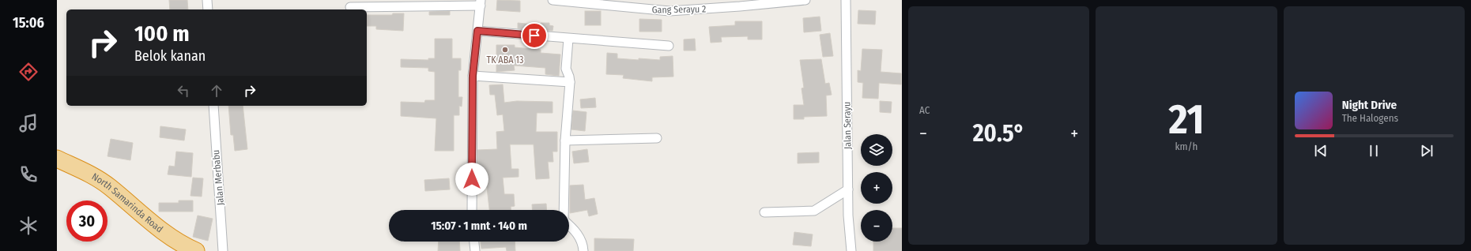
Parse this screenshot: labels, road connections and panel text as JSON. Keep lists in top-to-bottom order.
{
  "streets": {
    "highway": ["North Samarinda Road"],
    "street": ["Gang Serayu 2", "Jalan Serayu", "Jalan Merbabu"]
  },
  "places": ["TK ABA 13"],
  "page": {
    "tabs": "15:06",
    "tile": [
      "AC",
      ["21", "km/h"]
    ],
    "turn": ["100 m", "Belok kanan"],
    "song": ["Night Drive", "The Halogens"],
    "heat": ["−", "20.5°", "+"],
    "map_buttons": ["+", "−"],
    "limit": "30",
    "trip": "15:07 · 1 mnt · 140 m"
  }
}
